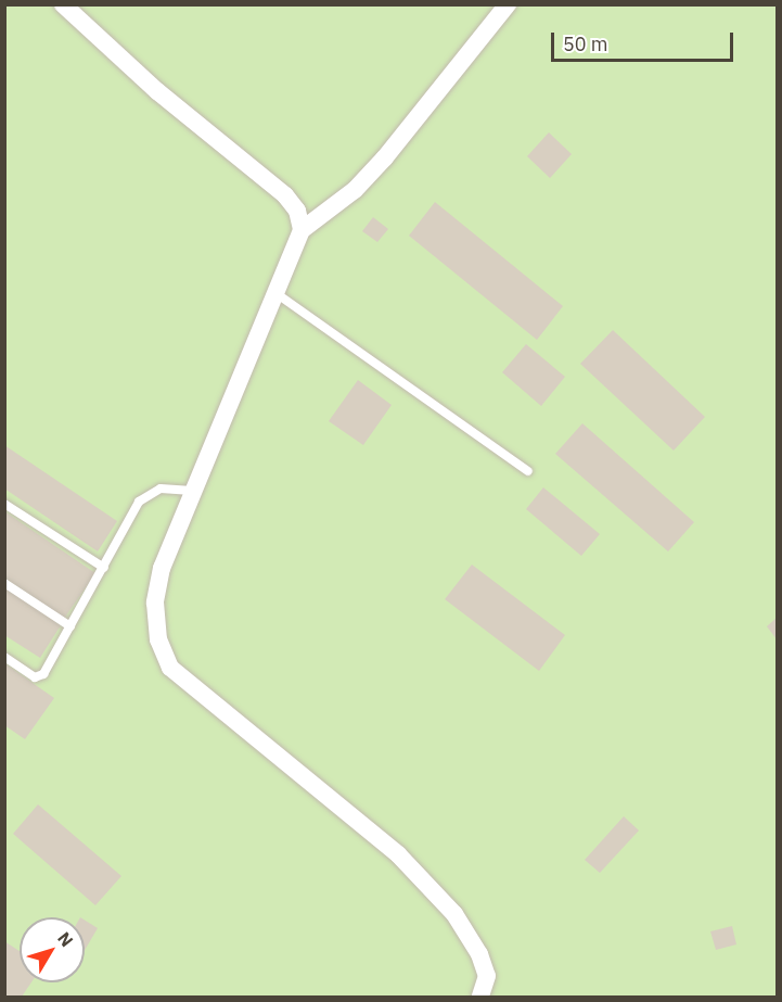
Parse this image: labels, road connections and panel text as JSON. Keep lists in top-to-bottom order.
{
  "scale_bar": "50 m",
  "north": "top right"
}
